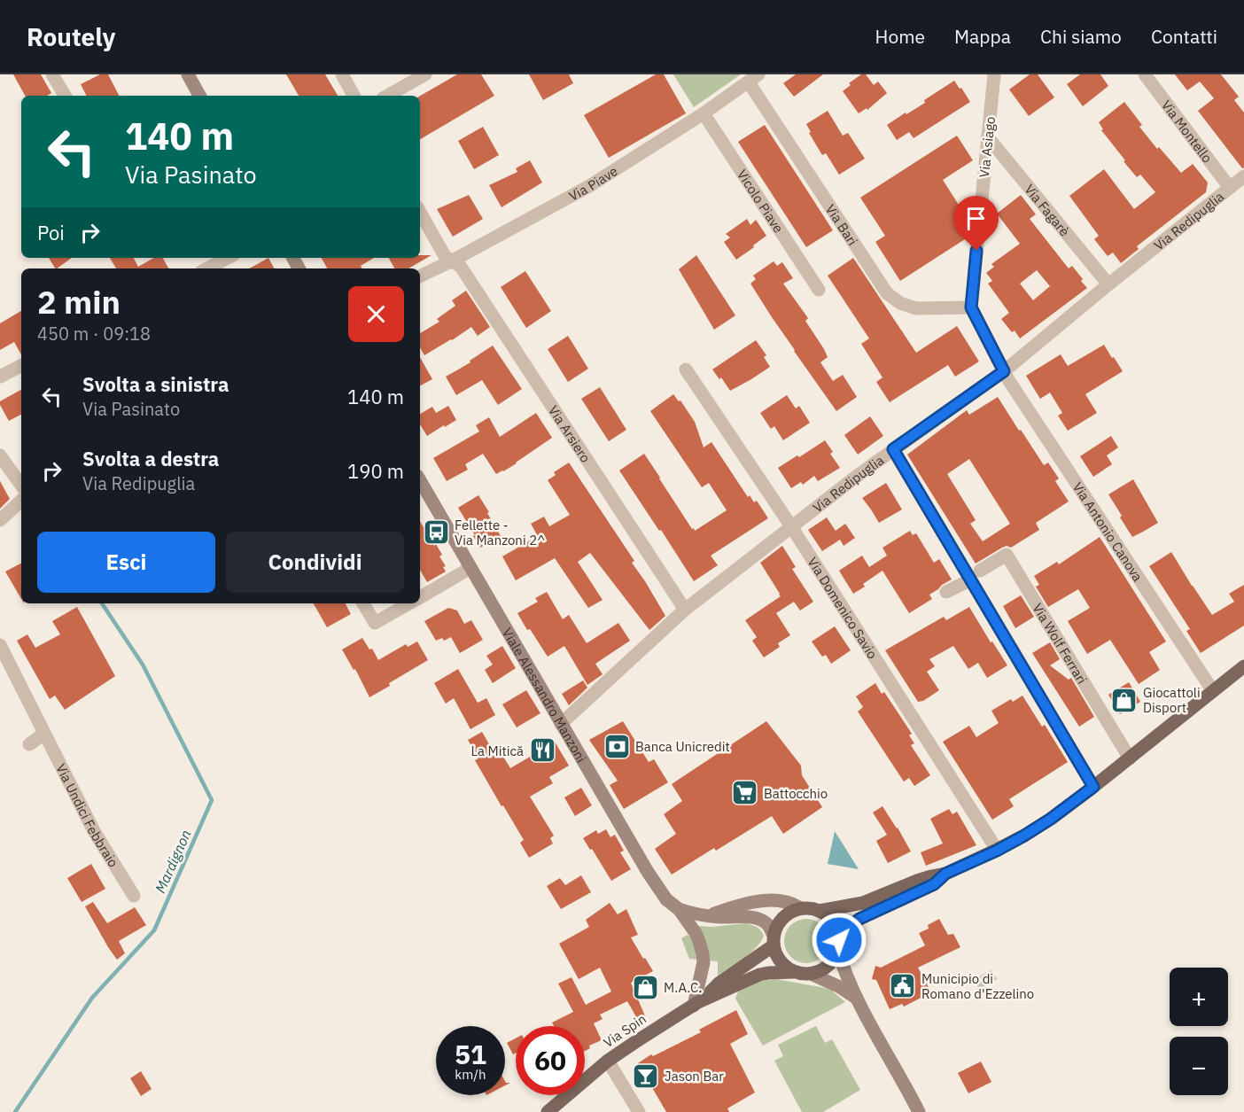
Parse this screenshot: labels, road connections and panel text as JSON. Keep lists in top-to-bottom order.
{
  "streets": {
    "main road": ["Viale Alessandro Manzoni", "Via Spin"],
    "street": [
      "Via Montello",
      "Via Asiago",
      "Via Piave",
      "Vicolo Piave",
      "Via Fagarè",
      "Via Redipuglia",
      "Via Bari",
      "Via Arsiero",
      "Via Antonio Canova",
      "Via Domenico Savio",
      "Via Wolf Ferrari",
      "Via Undici Febbraio"
    ]
  },
  "crossings": [
    ["Via Montello", "Via Redipuglia"],
    ["Via Asiago", "Via Fagarè"],
    ["Via Asiago", "Via Bari"],
    ["Via Piave", "Vicolo Piave"],
    ["Via Piave", "Via Bari"],
    ["Via Piave", "Via Arsiero"],
    ["Via Fagarè", "Via Redipuglia"],
    ["Via Redipuglia", "Via Arsiero"],
    ["Via Redipuglia", "Via Antonio Canova"],
    ["Via Redipuglia", "Via Domenico Savio"],
    ["Via Redipuglia", "Viale Alessandro Manzoni"],
    ["Viale Alessandro Manzoni", "Via Spin"]
  ],
  "water": ["Mardignon"],
  "places": {
    "bus stop": ["Fellette - Via Manzoni 2^"],
    "shop": ["Giocattoli Disport", "M.A.C."],
    "bank": ["Banca Unicredit"],
    "restaurant": ["La Mitică"],
    "supermarket": ["Battocchio"],
    "public building": ["Municipio di Romano d'Ezzelino"],
    "bar": ["Jason Bar"]
  },
  "page": {
    "header": "Routely",
    "nav": [
      "Home",
      "Mappa",
      "Chi siamo",
      "Contatti"
    ],
    "turn": ["140 m", "Via Pasinato"],
    "then": "Poi",
    "heading": ["2 min", "450 m · 09:18"],
    "list": [
      {
        "name": "Svolta a sinistra",
        "note": "Via Pasinato",
        "value": "140 m"
      },
      {
        "name": "Svolta a destra",
        "note": "Via Redipuglia",
        "value": "190 m"
      }
    ],
    "buttons": ["Esci", "Condividi"],
    "map_buttons": ["+", "−"],
    "speed": "51 km/h",
    "limit": "60"
  }
}
